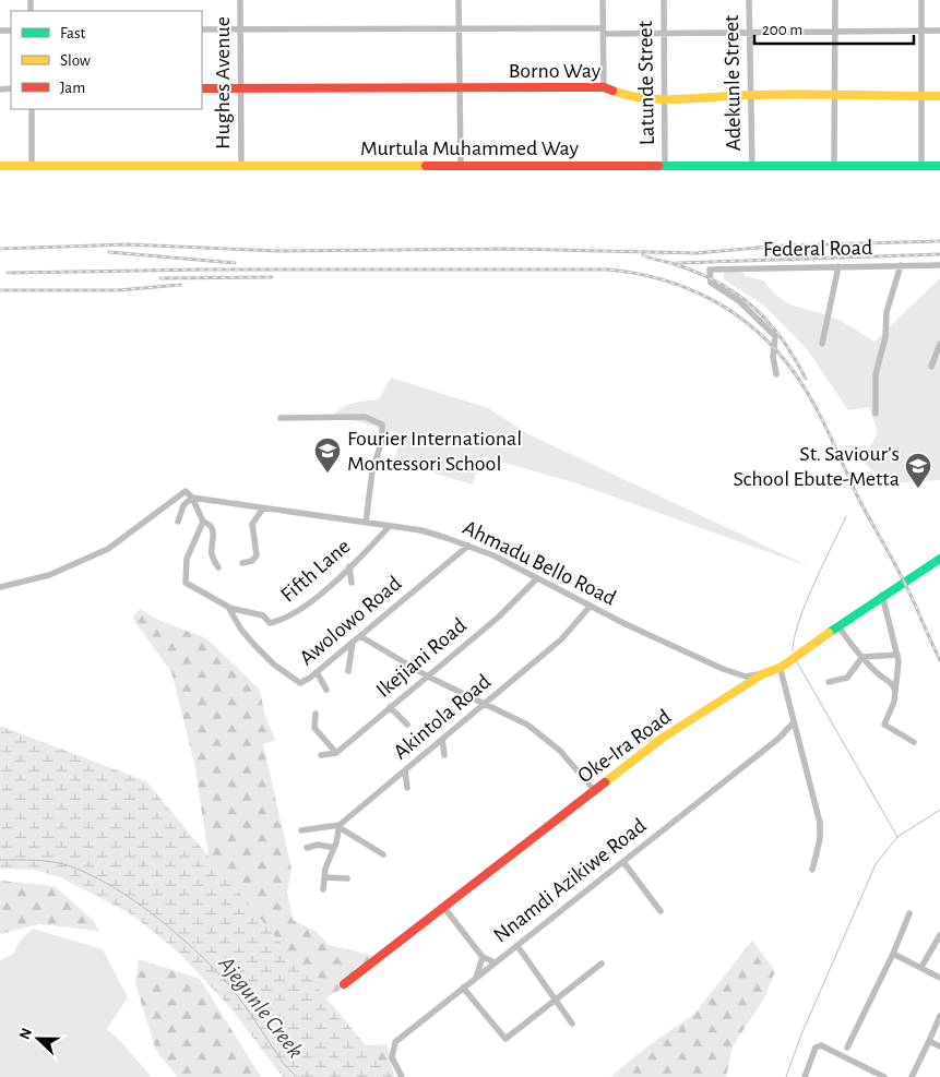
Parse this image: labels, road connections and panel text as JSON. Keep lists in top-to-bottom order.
{
  "streets": {
    "street": [
      "Borno Way",
      "Hughes Avenue",
      "Latunde Street",
      "Adekunle Street",
      "Murtula Muhammed Way",
      "Federal Road",
      "Ahmadu Bello Road",
      "Fifth Lane",
      "Awolowo Road",
      "Ikejiani Road",
      "Akintola Road",
      "Oke-Ira Road",
      "Nnamdi Azikiwe Road"
    ]
  },
  "crossings": [
    ["Borno Way", "Hughes Avenue"],
    ["Borno Way", "Latunde Street"],
    ["Borno Way", "Adekunle Street"],
    ["Hughes Avenue", "Murtula Muhammed Way"],
    ["Latunde Street", "Murtula Muhammed Way"],
    ["Adekunle Street", "Murtula Muhammed Way"],
    ["Ahmadu Bello Road", "Fifth Lane"],
    ["Ahmadu Bello Road", "Awolowo Road"],
    ["Ahmadu Bello Road", "Ikejiani Road"],
    ["Ahmadu Bello Road", "Akintola Road"],
    ["Ahmadu Bello Road", "Oke-Ira Road"],
    ["Fifth Lane", "Awolowo Road"]
  ],
  "water": ["Ajegunle Creek"],
  "places": {
    "school or university": ["Fourier International Montessori School", "St. Saviour's School Ebute-Metta"]
  },
  "legend": ["Fast", "Slow", "Jam"],
  "scale_bar": "200 m",
  "north": "left"
}
